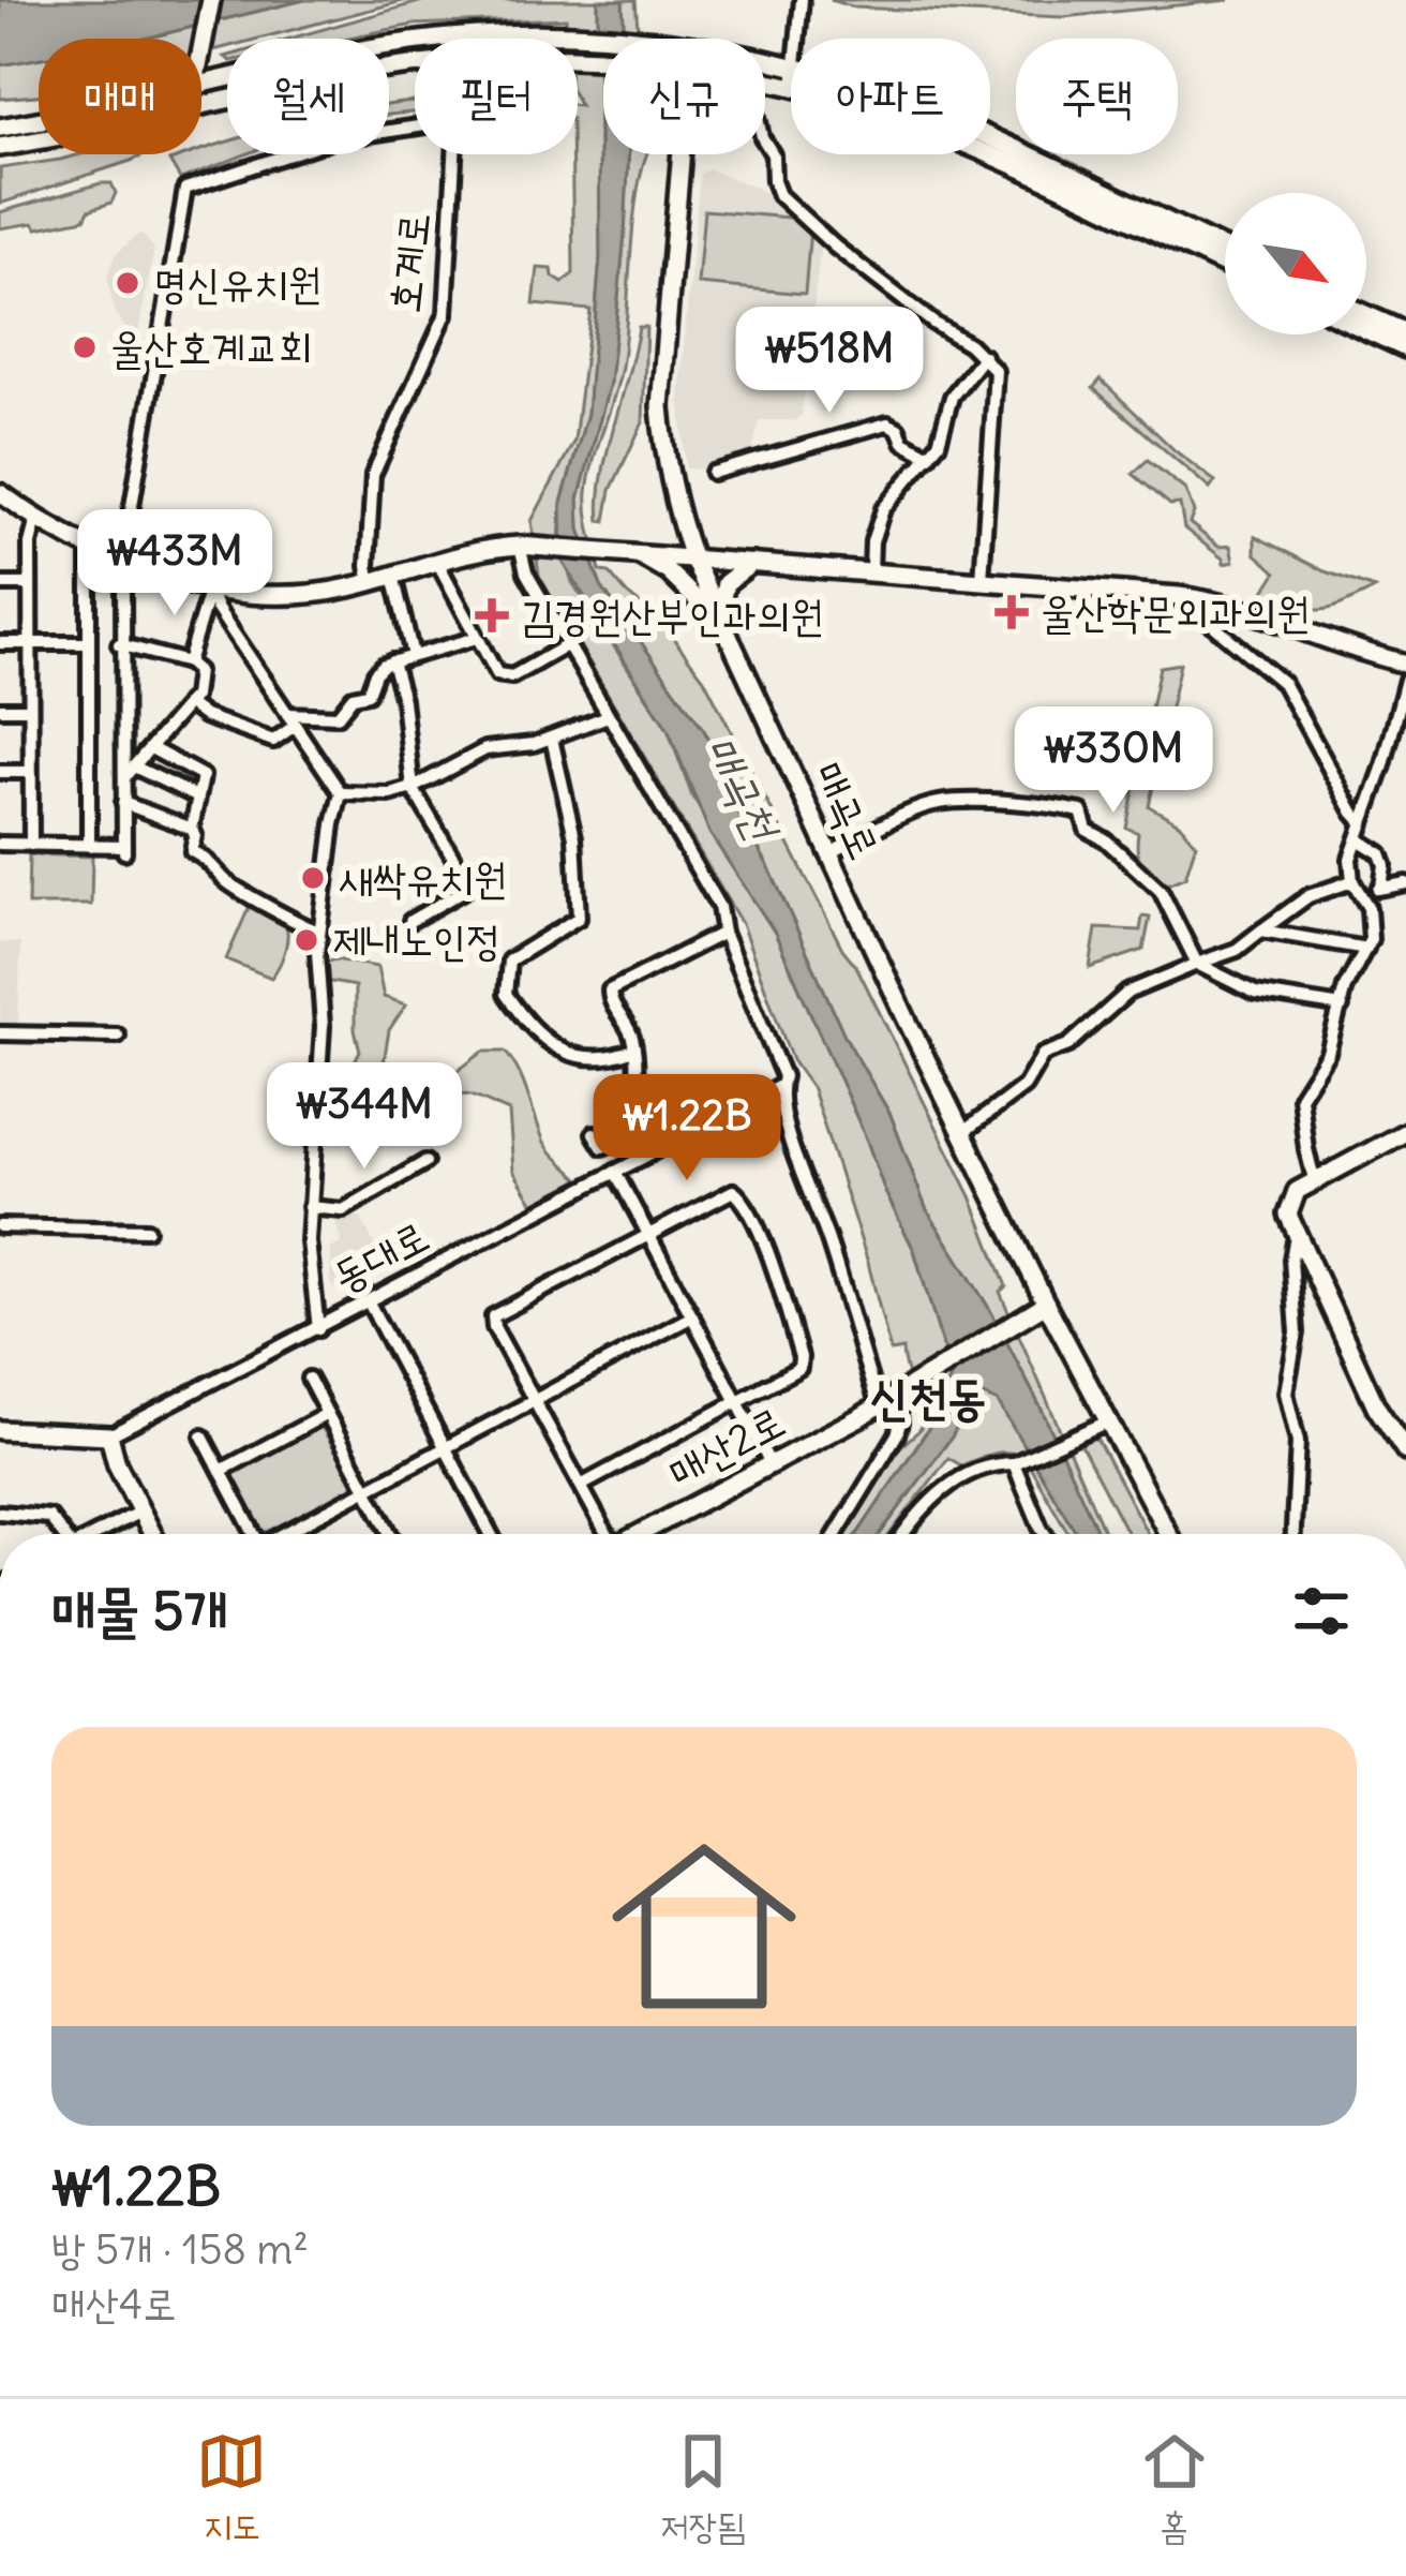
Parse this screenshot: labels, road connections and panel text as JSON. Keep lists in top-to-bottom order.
{
  "streets": {
    "street": [
      "호계로",
      "매곡로",
      "동대로",
      "매산2로"
    ]
  },
  "crossings": [
    ["매곡로", "매산2로"]
  ],
  "districts": ["신천동"],
  "water": ["매곡천"],
  "places": {
    "other": [
      "명신유치원",
      "울산호계교회",
      "새싹유치원",
      "제내노인정"
    ],
    "health": ["울산학문외과의원", "김경원산부인과의원"]
  },
  "north": "bottom right",
  "page": {
    "chip": [
      "매매",
      "월세",
      "필터",
      "신규",
      "아파트",
      "주택"
    ],
    "price": [
      "₩518M",
      "₩433M",
      "₩330M",
      "₩344M",
      "₩1.22B"
    ],
    "heading": "매물 5개",
    "list": [
      {
        "name": "₩1.22B",
        "note": "방 5개 · 158 m² · 매산4로"
      }
    ],
    "tabs": ["지도", "저장됨", "홈"]
  }
}
